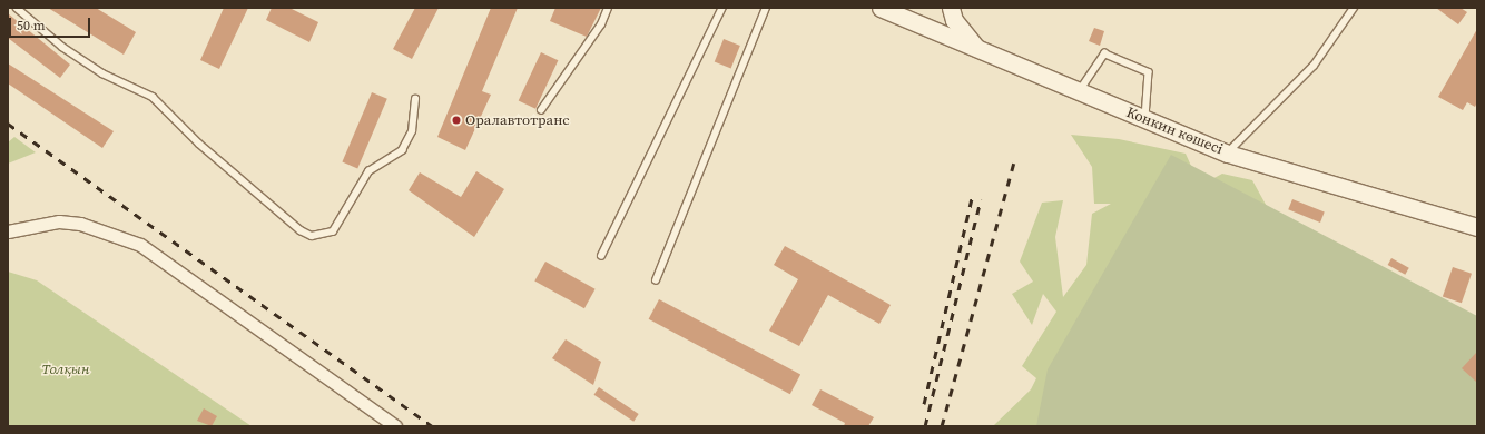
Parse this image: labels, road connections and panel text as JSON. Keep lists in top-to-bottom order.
{
  "streets": {
    "main road": ["Конкин көшесі"]
  },
  "parks": ["Толқын"],
  "places": ["Оралавтотранс"],
  "scale_bar": "50 m"
}
